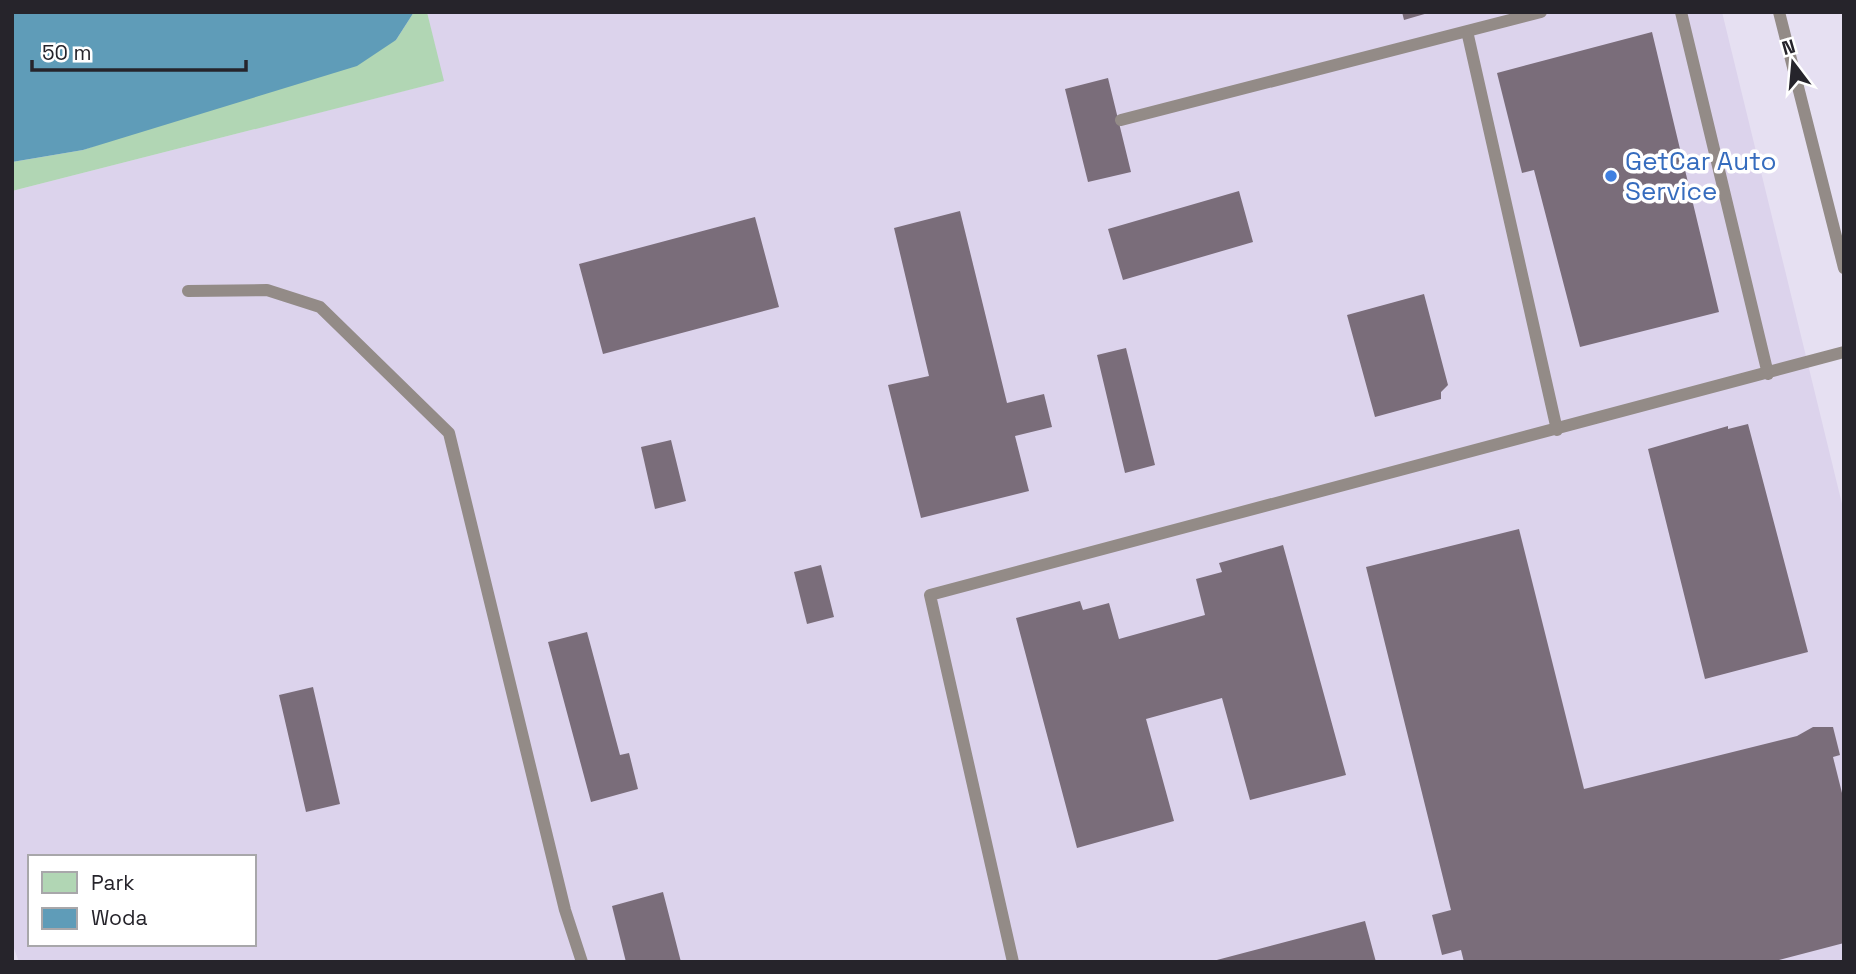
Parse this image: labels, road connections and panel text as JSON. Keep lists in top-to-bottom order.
{
  "places": ["GetCar Auto Service"],
  "legend": ["Park", "Woda"],
  "scale_bar": "50 m",
  "north": "top"
}
